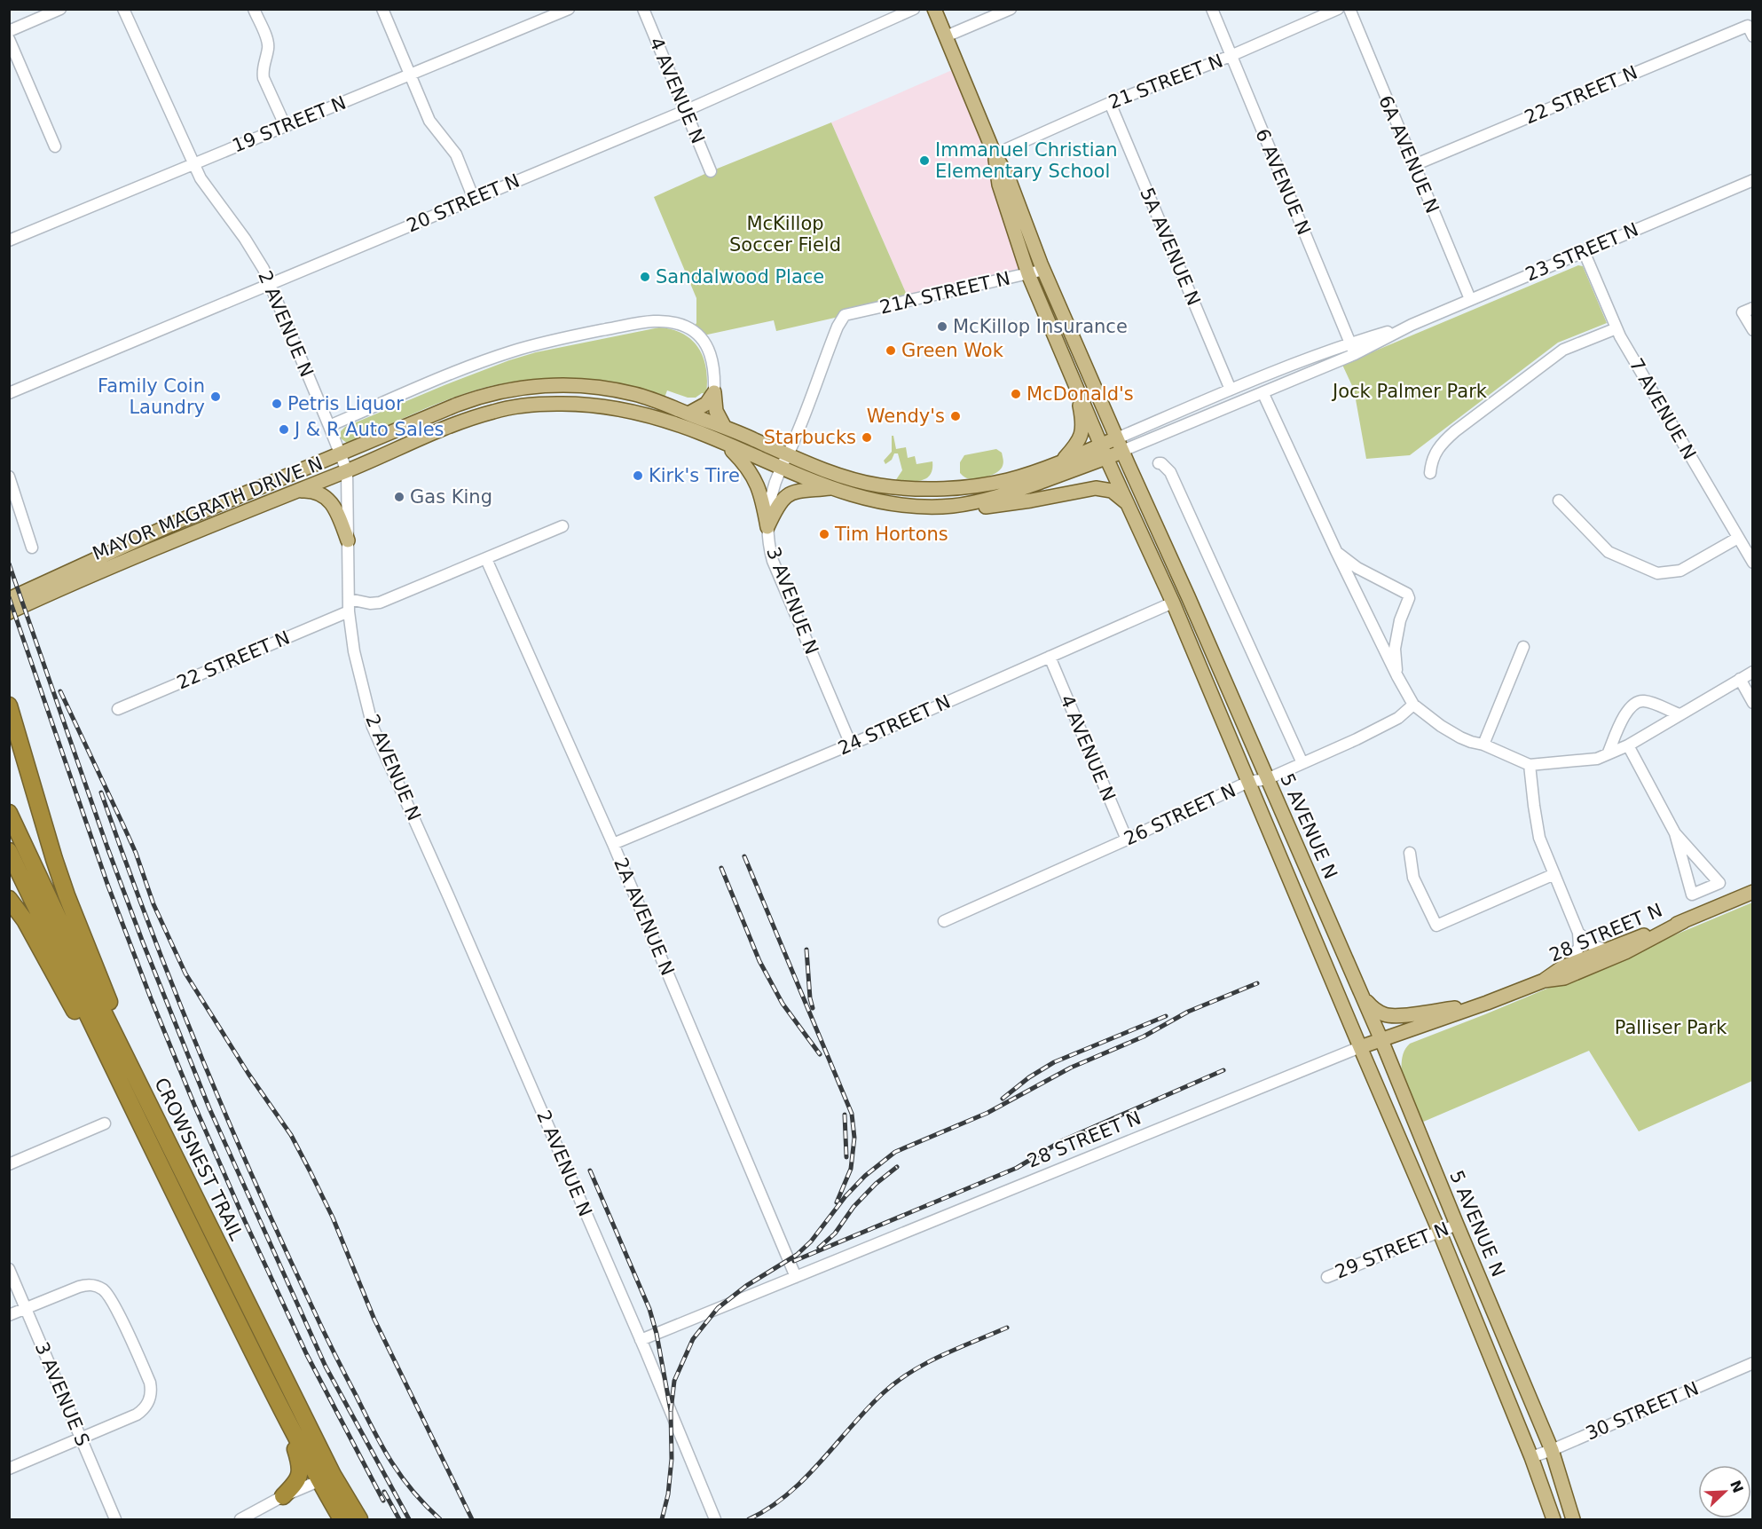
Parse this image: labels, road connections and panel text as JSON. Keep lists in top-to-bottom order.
{
  "streets": {
    "highway": ["CROWSNEST TRAIL"],
    "main road": ["MAYOR MAGRATH DRIVE N", "5 AVENUE N", "28 STREET N"],
    "street": [
      "21 STREET N",
      "4 AVENUE N",
      "22 STREET N",
      "19 STREET N",
      "6A AVENUE N",
      "6 AVENUE N",
      "20 STREET N",
      "5A AVENUE N",
      "23 STREET N",
      "21A STREET N",
      "2 AVENUE N",
      "7 AVENUE N",
      "3 AVENUE N",
      "24 STREET N",
      "26 STREET N",
      "2A AVENUE N",
      "29 STREET N",
      "3 AVENUE S",
      "30 STREET N"
    ]
  },
  "crossings": [
    ["21 STREET N", "6 AVENUE N"],
    ["21 STREET N", "5A AVENUE N"],
    ["21 STREET N", "5 AVENUE N"],
    ["4 AVENUE N", "20 STREET N"],
    ["4 AVENUE N", "24 STREET N"],
    ["4 AVENUE N", "26 STREET N"],
    ["22 STREET N", "6A AVENUE N"],
    ["22 STREET N", "2 AVENUE N"],
    ["19 STREET N", "2 AVENUE N"],
    ["6A AVENUE N", "23 STREET N"],
    ["6 AVENUE N", "23 STREET N"],
    ["20 STREET N", "2 AVENUE N"],
    ["5A AVENUE N", "23 STREET N"],
    ["23 STREET N", "7 AVENUE N"],
    ["23 STREET N", "MAYOR MAGRATH DRIVE N"],
    ["23 STREET N", "5 AVENUE N"],
    ["21A STREET N", "3 AVENUE N"],
    ["21A STREET N", "5 AVENUE N"],
    ["2 AVENUE N", "MAYOR MAGRATH DRIVE N"],
    ["2 AVENUE N", "28 STREET N"],
    ["MAYOR MAGRATH DRIVE N", "3 AVENUE N"],
    ["MAYOR MAGRATH DRIVE N", "5 AVENUE N"],
    ["3 AVENUE N", "24 STREET N"],
    ["24 STREET N", "5 AVENUE N"],
    ["24 STREET N", "2A AVENUE N"],
    ["26 STREET N", "5 AVENUE N"],
    ["5 AVENUE N", "28 STREET N"],
    ["5 AVENUE N", "29 STREET N"],
    ["5 AVENUE N", "30 STREET N"],
    ["2A AVENUE N", "28 STREET N"]
  ],
  "parks": ["McKillop Soccer Field", "Jock Palmer Park", "Palliser Park"],
  "places": [
    "Immanuel Christian Elementary School",
    "Sandalwood Place",
    "McKillop Insurance",
    "Green Wok",
    "McDonald's",
    "Family Coin Laundry",
    "Petris Liquor",
    "Wendy's",
    "J & R Auto Sales",
    "Starbucks",
    "Kirk's Tire",
    "Gas King",
    "Tim Hortons"
  ],
  "north": "top right"
}
